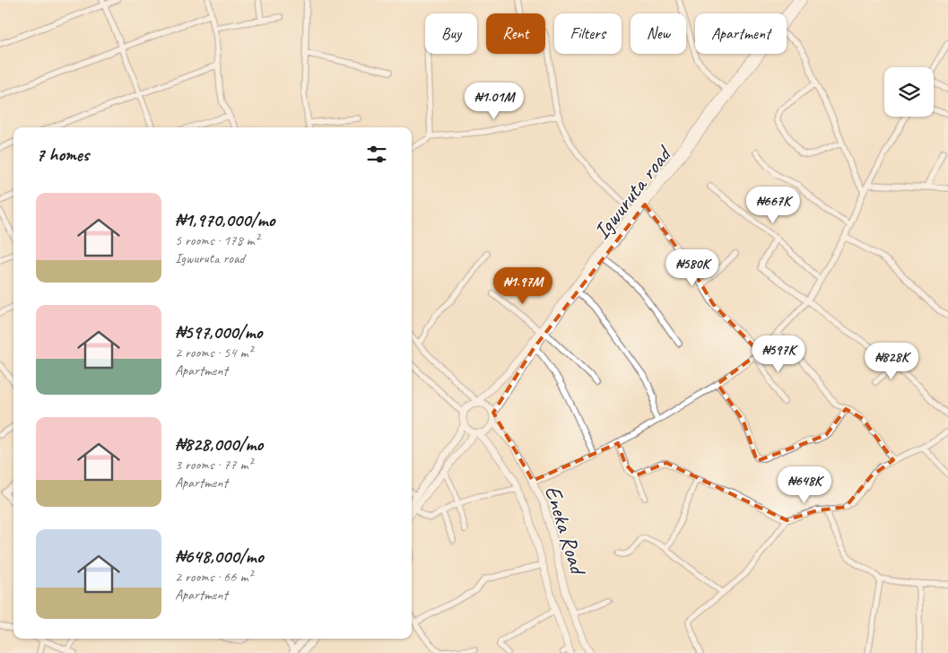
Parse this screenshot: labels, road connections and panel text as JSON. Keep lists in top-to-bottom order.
{
  "streets": {
    "main road": ["Igwuruta road", "Eneka Road"]
  },
  "crossings": [
    ["Igwuruta road", "Eneka Road"]
  ],
  "page": {
    "chip": [
      "Buy",
      "Rent",
      "Filters",
      "New",
      "Apartment"
    ],
    "price": [
      "₦1.01M",
      "₦667K",
      "₦580K",
      "₦1.97M",
      "₦597K",
      "₦828K",
      "₦648K"
    ],
    "heading": "7 homes",
    "list": [
      {
        "name": "₦1,970,000/mo",
        "note": "5 rooms · 178 m² · Igwuruta road"
      },
      {
        "name": "₦597,000/mo",
        "note": "2 rooms · 54 m² · Apartment"
      },
      {
        "name": "₦828,000/mo",
        "note": "3 rooms · 77 m² · Apartment"
      },
      {
        "name": "₦648,000/mo",
        "note": "2 rooms · 66 m² · Apartment"
      }
    ]
  }
}
